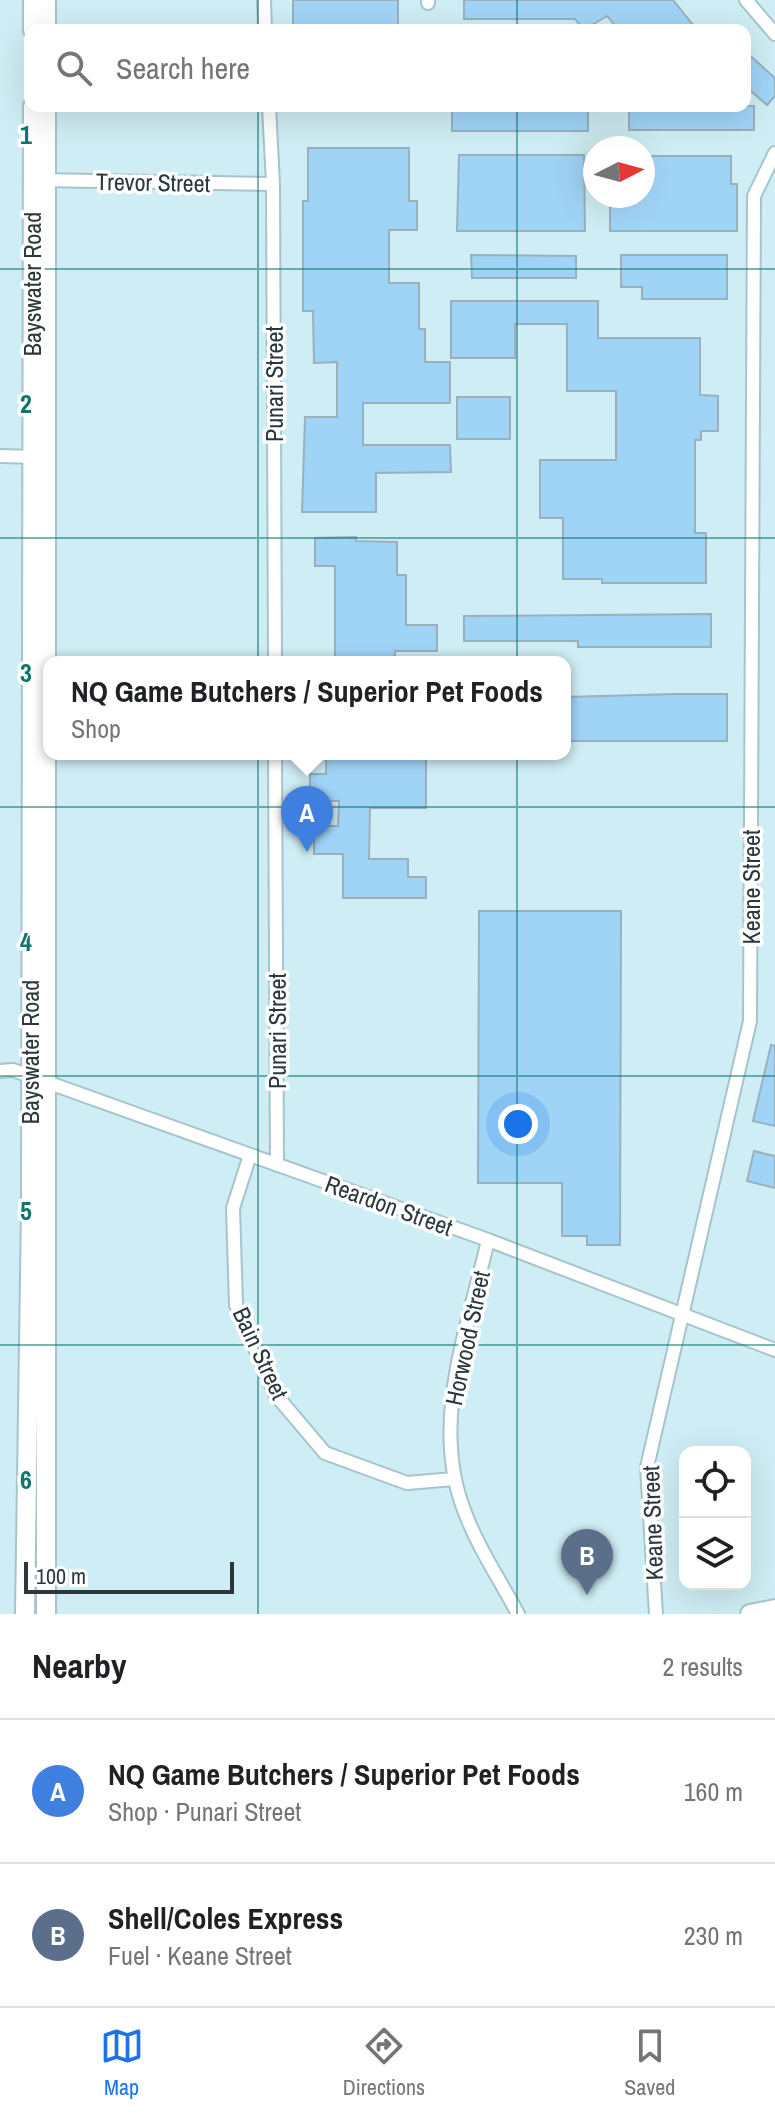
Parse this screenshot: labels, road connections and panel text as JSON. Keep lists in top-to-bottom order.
{
  "streets": {
    "main road": ["Bayswater Road"],
    "street": [
      "Trevor Street",
      "Punari Street",
      "Keane Street",
      "Reardon Street",
      "Horwood Street",
      "Bain Street"
    ]
  },
  "crossings": [
    ["Trevor Street", "Bayswater Road"],
    ["Trevor Street", "Punari Street"],
    ["Bayswater Road", "Reardon Street"],
    ["Punari Street", "Reardon Street"],
    ["Keane Street", "Reardon Street"],
    ["Reardon Street", "Horwood Street"],
    ["Reardon Street", "Bain Street"],
    ["Horwood Street", "Bain Street"]
  ],
  "scale_bar": "100 m",
  "north": "right",
  "page": {
    "search": "Search here",
    "popup": ["NQ Game Butchers / Superior Pet Foods", "Shop"],
    "pins": ["A", "B"],
    "scale": "100 m",
    "heading": ["Nearby", "2 results"],
    "list": [
      {
        "mark": "A",
        "name": "NQ Game Butchers / Superior Pet Foods",
        "note": "Shop · Punari Street",
        "value": "160 m"
      },
      {
        "mark": "B",
        "name": "Shell/Coles Express",
        "note": "Fuel · Keane Street",
        "value": "230 m"
      }
    ],
    "nav": ["Map", "Directions", "Saved"]
  },
  "grid": {
    "rows": [
      "1",
      "2",
      "3",
      "4",
      "5",
      "6"
    ]
  }
}
